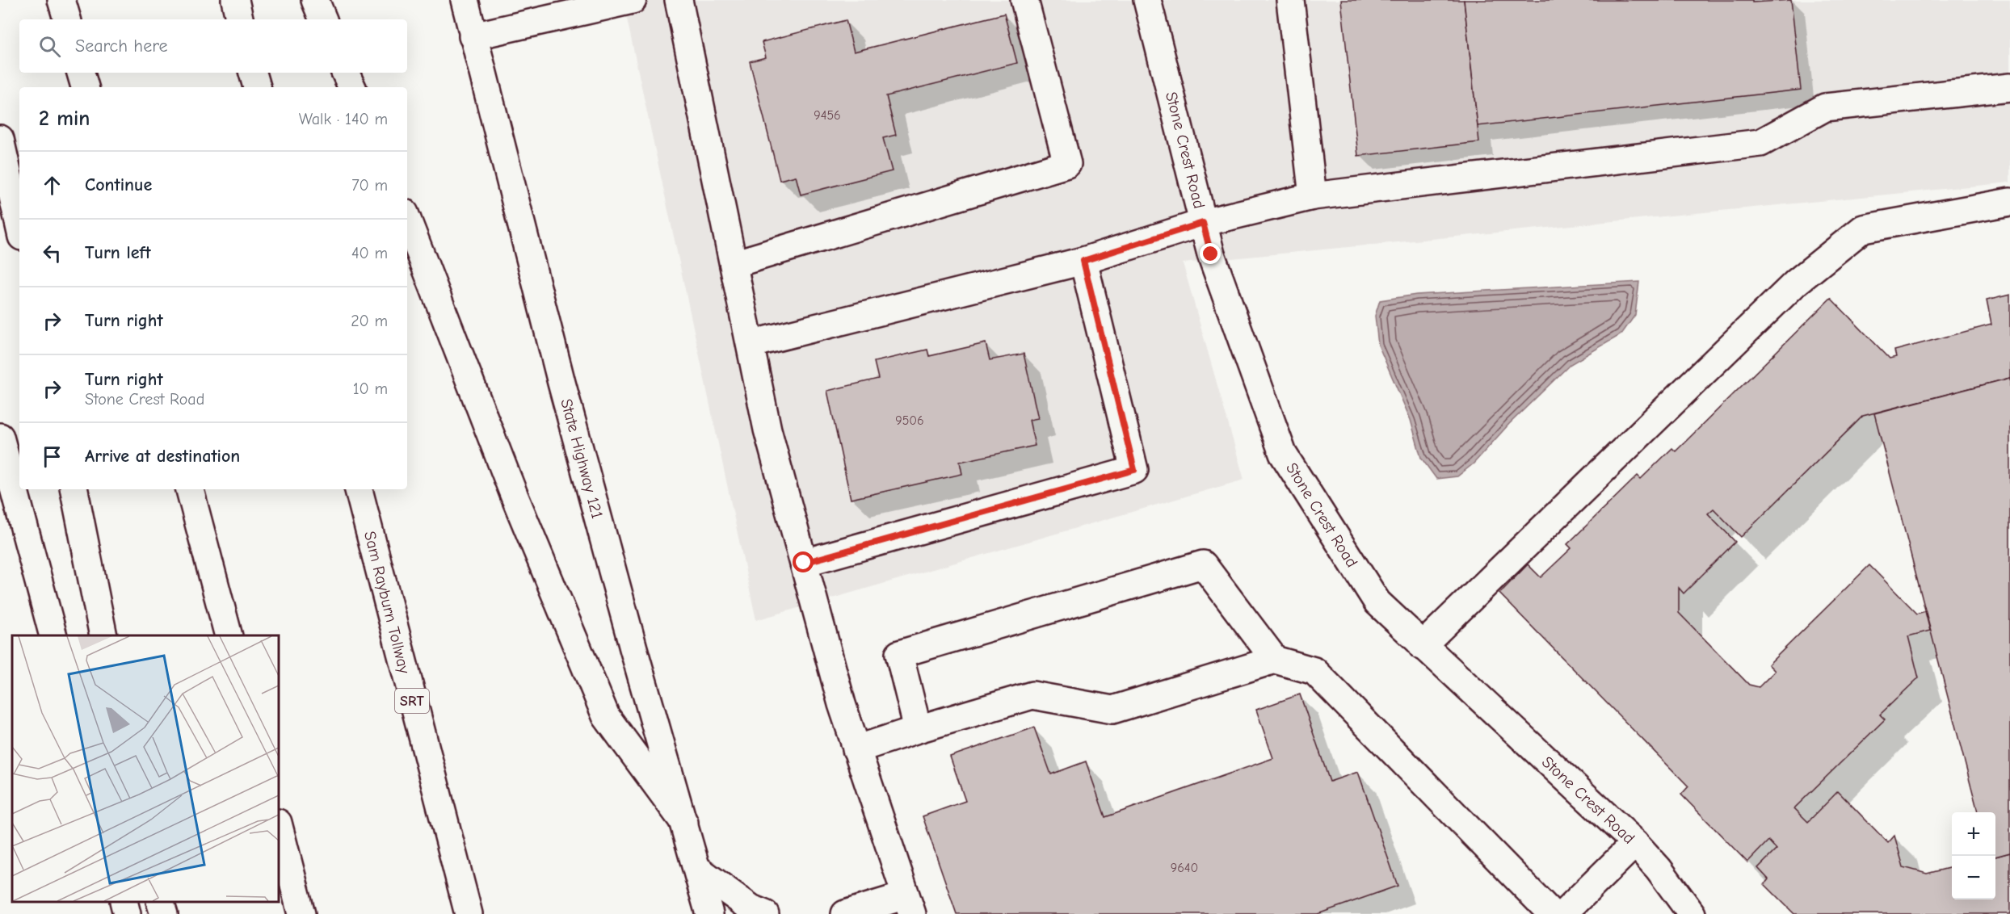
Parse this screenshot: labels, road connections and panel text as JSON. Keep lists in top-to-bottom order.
{
  "streets": {
    "main road": [
      "Stone Crest Road",
      "State Highway 121",
      "Sam Rayburn Tollway",
      "SRT"
    ]
  },
  "house_numbers": ["9456", "9506", "9640"],
  "page": {
    "search": "Search here",
    "heading": ["2 min", "Walk · 140 m"],
    "list": [
      ["Continue", "70 m"],
      ["Turn left", "40 m"],
      ["Turn right", "20 m"],
      ["Turn right", "Stone Crest Road", "10 m"],
      "Arrive at destination"
    ],
    "map_buttons": ["+", "−"]
  }
}
